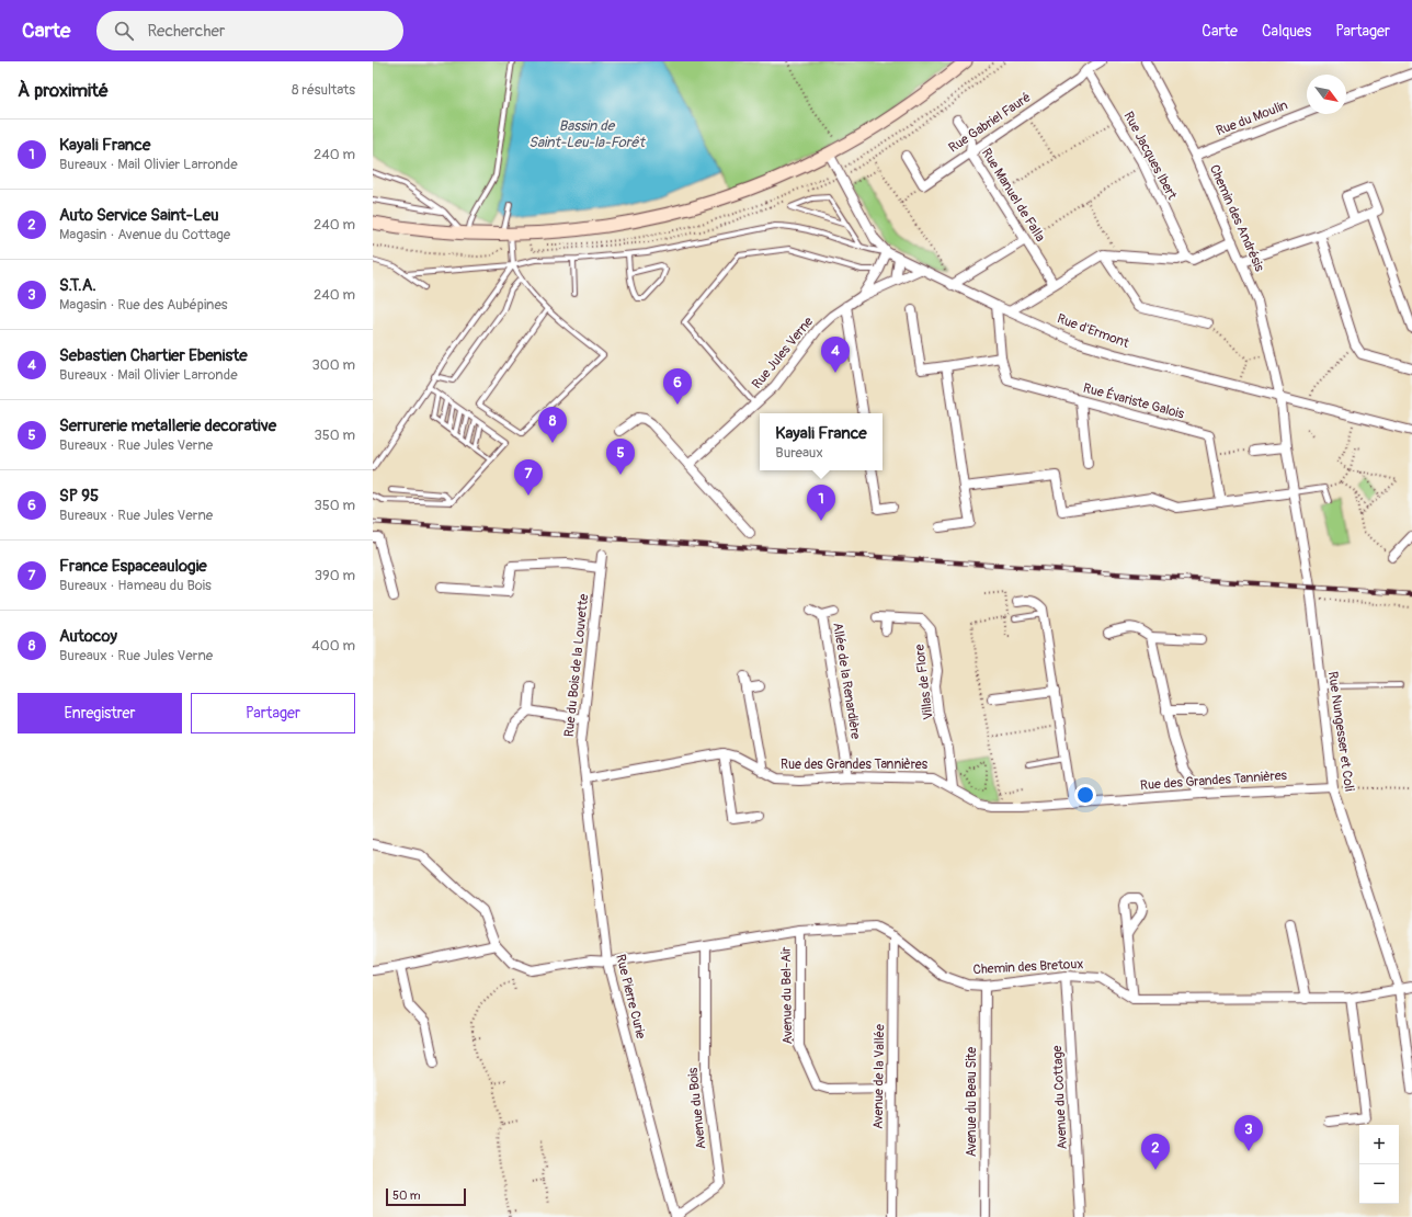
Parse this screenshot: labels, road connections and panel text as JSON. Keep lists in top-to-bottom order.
{
  "streets": {
    "street": [
      "Rue du Moulin",
      "Rue Gabriel Fauré",
      "Rue Jacques Ibert",
      "Rue Manuel de Falla",
      "Chemin des Andrésis",
      "Rue d'Ermont",
      "Rue Jules Verne",
      "Rue Évariste Galois",
      "Rue du Bois de la Louvette",
      "Allée de la Renardière",
      "Villas de Flore",
      "Rue Nungesser et Coli",
      "Rue des Grandes Tannières",
      "Chemin des Bretoux",
      "Avenue du Bel-Air",
      "Rue Pierre Curie",
      "Avenue de la Vallée",
      "Avenue du Cottage",
      "Avenue du Beau Site",
      "Avenue du Bois"
    ]
  },
  "crossings": [
    ["Rue du Moulin", "Chemin des Andrésis"],
    ["Rue Gabriel Fauré", "Rue Jacques Ibert"],
    ["Rue Gabriel Fauré", "Rue Manuel de Falla"],
    ["Chemin des Andrésis", "Rue d'Ermont"],
    ["Chemin des Andrésis", "Rue Nungesser et Coli"],
    ["Rue d'Ermont", "Rue Jules Verne"],
    ["Rue d'Ermont", "Rue Évariste Galois"],
    ["Rue d'Ermont", "Rue Nungesser et Coli"],
    ["Rue du Bois de la Louvette", "Rue Pierre Curie"],
    ["Allée de la Renardière", "Rue des Grandes Tannières"],
    ["Villas de Flore", "Rue des Grandes Tannières"],
    ["Rue Nungesser et Coli", "Rue des Grandes Tannières"],
    ["Chemin des Bretoux", "Avenue du Bel-Air"],
    ["Chemin des Bretoux", "Rue Pierre Curie"],
    ["Chemin des Bretoux", "Avenue de la Vallée"],
    ["Chemin des Bretoux", "Avenue du Cottage"],
    ["Chemin des Bretoux", "Avenue du Beau Site"],
    ["Chemin des Bretoux", "Avenue du Bois"],
    ["Avenue du Bel-Air", "Avenue de la Vallée"],
    ["Rue Pierre Curie", "Avenue du Bois"]
  ],
  "water": ["Bassin de Saint-Leu-la-Forêt"],
  "scale_bar": "50 m",
  "north": "bottom right",
  "page": {
    "header": "Carte",
    "search": "Rechercher",
    "nav": ["Carte", "Calques", "Partager"],
    "heading": ["À proximité", "8 résultats"],
    "list": [
      {
        "mark": "1",
        "name": "Kayali France",
        "note": "Bureaux · Mail Olivier Larronde",
        "value": "240 m"
      },
      {
        "mark": "2",
        "name": "Auto Service Saint-Leu",
        "note": "Magasin · Avenue du Cottage",
        "value": "240 m"
      },
      {
        "mark": "3",
        "name": "S.T.A.",
        "note": "Magasin · Rue des Aubépines",
        "value": "240 m"
      },
      {
        "mark": "4",
        "name": "Sebastien Chartier Ebeniste",
        "note": "Bureaux · Mail Olivier Larronde",
        "value": "300 m"
      },
      {
        "mark": "5",
        "name": "Serrurerie metallerie decorative",
        "note": "Bureaux · Rue Jules Verne",
        "value": "350 m"
      },
      {
        "mark": "6",
        "name": "SP 95",
        "note": "Bureaux · Rue Jules Verne",
        "value": "350 m"
      },
      {
        "mark": "7",
        "name": "France Espaceaulogie",
        "note": "Bureaux · Hameau du Bois",
        "value": "390 m"
      },
      {
        "mark": "8",
        "name": "Autocoy",
        "note": "Bureaux · Rue Jules Verne",
        "value": "400 m"
      }
    ],
    "pins": [
      "4",
      "6",
      "8",
      "5",
      "7",
      "1",
      "3",
      "2"
    ],
    "popup": ["Kayali France", "Bureaux"],
    "buttons": ["Enregistrer", "Partager"],
    "map_buttons": ["+", "−"],
    "scale": "50 m"
  }
}
